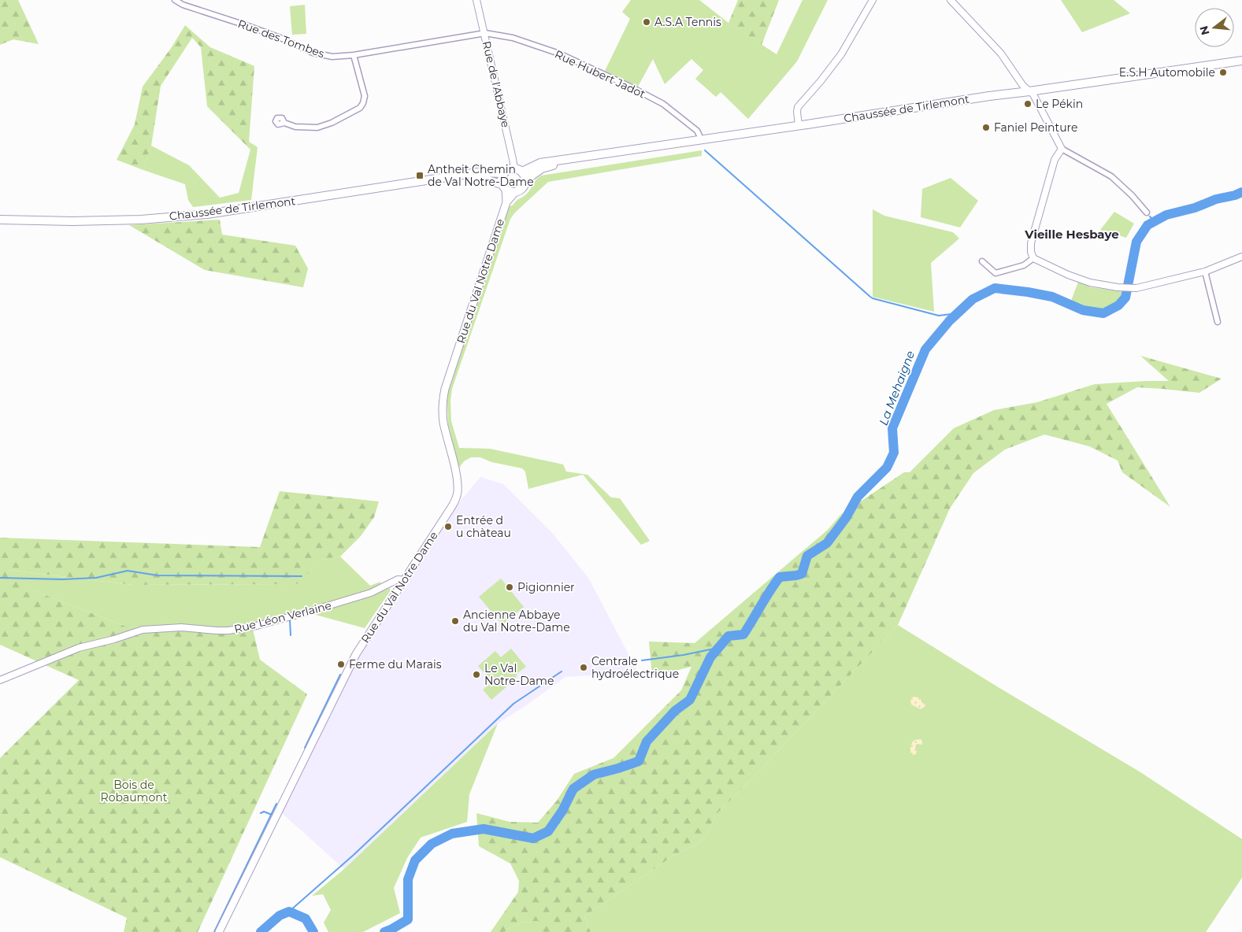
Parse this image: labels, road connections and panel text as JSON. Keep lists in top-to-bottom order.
{
  "streets": {
    "main road": ["Chaussée de Tirlemont", "Rue du Val Notre Dame"],
    "street": [
      "Rue des Tombes",
      "Rue Hubert Jadot",
      "Rue de l'Abbaye",
      "Rue Léon Verlaine"
    ]
  },
  "crossings": [
    ["Rue des Tombes", "Rue Hubert Jadot"],
    ["Rue des Tombes", "Rue de l'Abbaye"],
    ["Rue Hubert Jadot", "Rue de l'Abbaye"],
    ["Rue Hubert Jadot", "Chaussée de Tirlemont"],
    ["Rue de l'Abbaye", "Chaussée de Tirlemont"],
    ["Rue de l'Abbaye", "Rue du Val Notre Dame"],
    ["Chaussée de Tirlemont", "Rue du Val Notre Dame"],
    ["Rue du Val Notre Dame", "Rue Léon Verlaine"]
  ],
  "districts": ["Vieille Hesbaye"],
  "water": ["La Mehaigne"],
  "parks": ["Bois de Robaumont"],
  "places": {
    "other": [
      "A.S.A Tennis",
      "E.S.H Automobile",
      "Le Pékin",
      "Faniel Peinture",
      "Entrée d u chàteau",
      "Pigionnier",
      "Ancienne Abbaye du Val Notre-Dame",
      "Ferme du Marais",
      "Centrale hydroélectrique",
      "Le Val Notre-Dame"
    ],
    "transit": ["Antheit Chemin de Val Notre-Dame"]
  },
  "north": "left"
}
